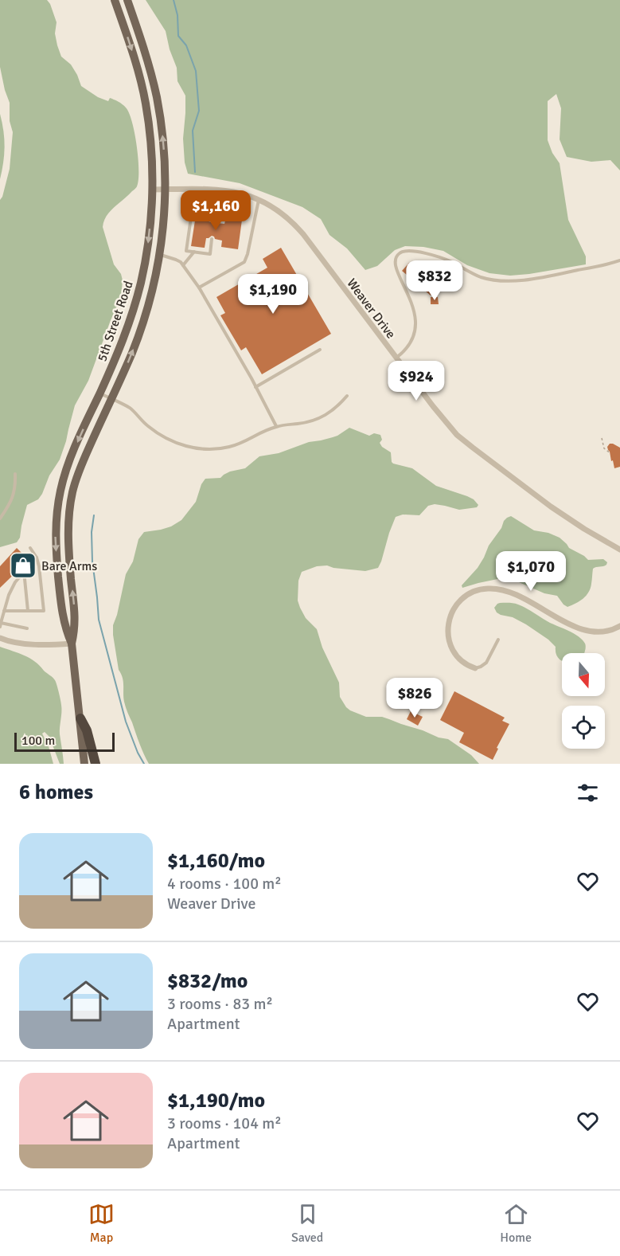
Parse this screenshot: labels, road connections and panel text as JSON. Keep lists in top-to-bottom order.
{
  "streets": {
    "main road": ["5th Street Road"],
    "street": ["Weaver Drive"]
  },
  "crossings": [
    ["Weaver Drive", "5th Street Road"]
  ],
  "places": {
    "shop": ["Bare Arms"]
  },
  "scale_bar": "100 m",
  "north": "bottom",
  "page": {
    "price": [
      "$1,160",
      "$832",
      "$1,190",
      "$924",
      "$1,070",
      "$826"
    ],
    "scale": "100 m",
    "heading": "6 homes",
    "list": [
      {
        "name": "$1,160/mo",
        "note": "4 rooms · 100 m² · Weaver Drive"
      },
      {
        "name": "$832/mo",
        "note": "3 rooms · 83 m² · Apartment"
      },
      {
        "name": "$1,190/mo",
        "note": "3 rooms · 104 m² · Apartment"
      }
    ],
    "tabs": ["Map", "Saved", "Home"]
  }
}
